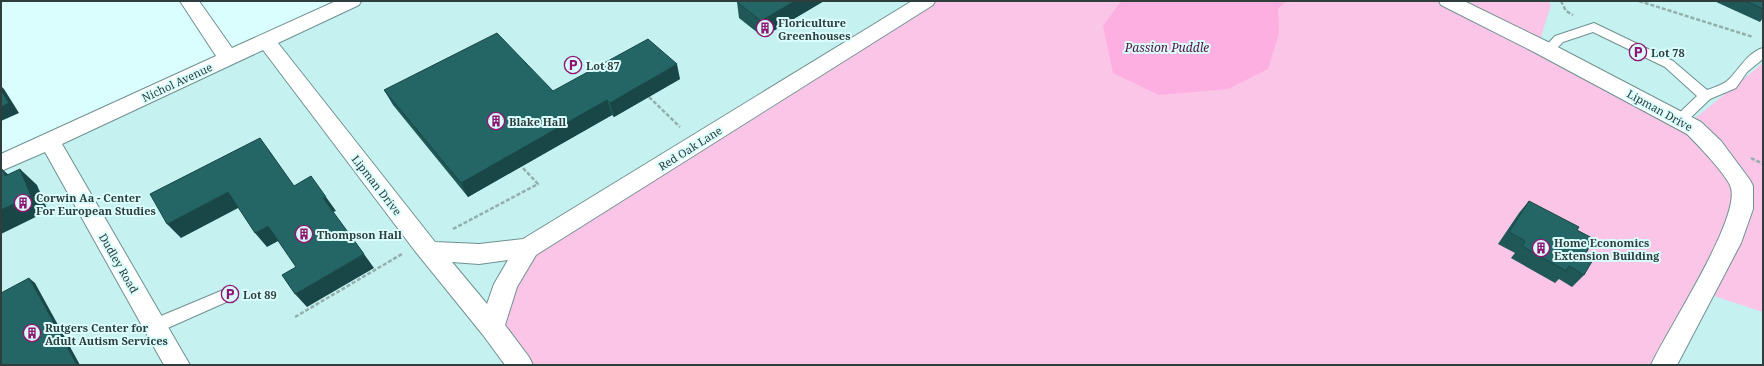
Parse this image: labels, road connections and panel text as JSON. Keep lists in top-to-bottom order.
{
  "streets": {
    "street": [
      "Nichol Avenue",
      "Lipman Drive",
      "Red Oak Lane",
      "Dudley Road"
    ]
  },
  "crossings": [
    ["Nichol Avenue", "Lipman Drive"],
    ["Nichol Avenue", "Dudley Road"],
    ["Lipman Drive", "Red Oak Lane"]
  ],
  "water": ["Passion Puddle"],
  "places": {
    "building": [
      "Floriculture Greenhouses",
      "Blake Hall",
      "Corwin Aa - Center For European Studies",
      "Thompson Hall",
      "Home Economics Extension Building",
      "Rutgers Center for Adult Autism Services"
    ],
    "parking": ["Lot 78", "Lot 87", "Lot 89"]
  }
}
